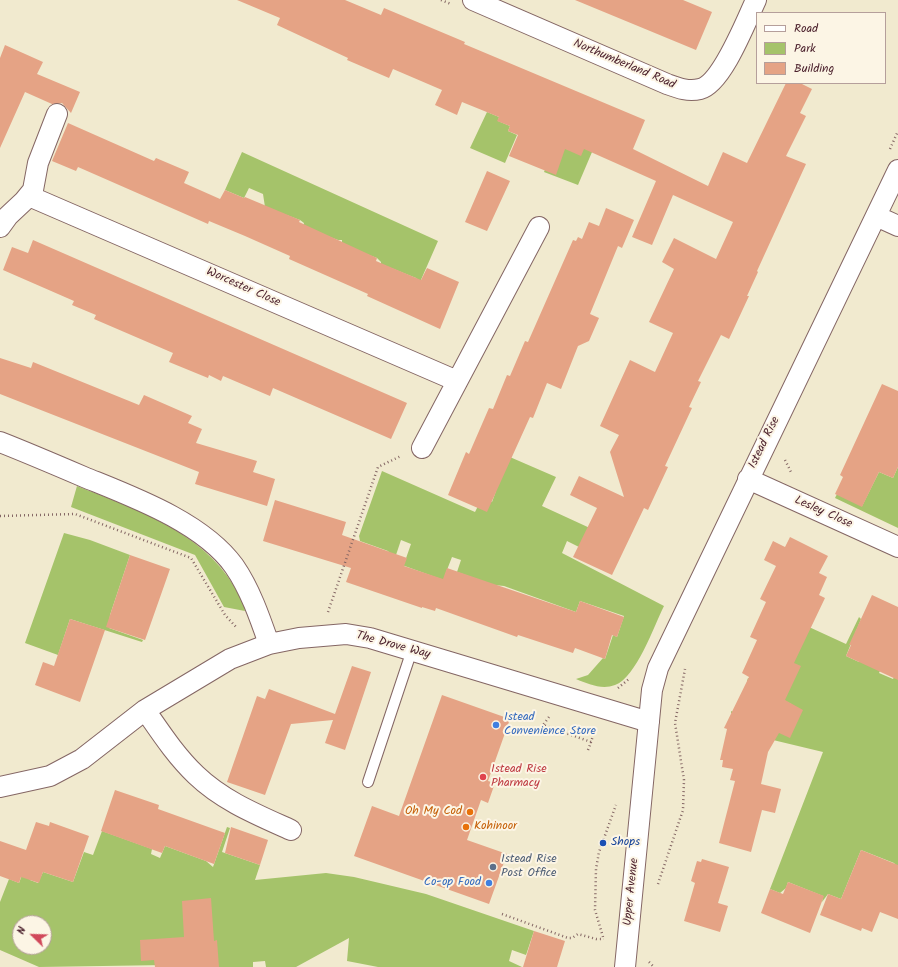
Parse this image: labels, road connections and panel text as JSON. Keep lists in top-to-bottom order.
{
  "streets": {
    "street": [
      "Northumberland Road",
      "Worcester Close",
      "Istead Rise",
      "Lesley Close",
      "The Drove Way",
      "Upper Avenue"
    ]
  },
  "crossings": [
    ["Istead Rise", "Lesley Close"],
    ["Istead Rise", "The Drove Way"],
    ["Istead Rise", "Upper Avenue"],
    ["The Drove Way", "Upper Avenue"]
  ],
  "places": [
    "Istead Convenience Store",
    "Istead Rise Pharmacy",
    "Oh My Cod",
    "Kohinoor",
    "Shops",
    "Istead Rise Post Office",
    "Co-op Food"
  ],
  "legend": ["Road", "Park", "Building"],
  "north": "top left"
}
